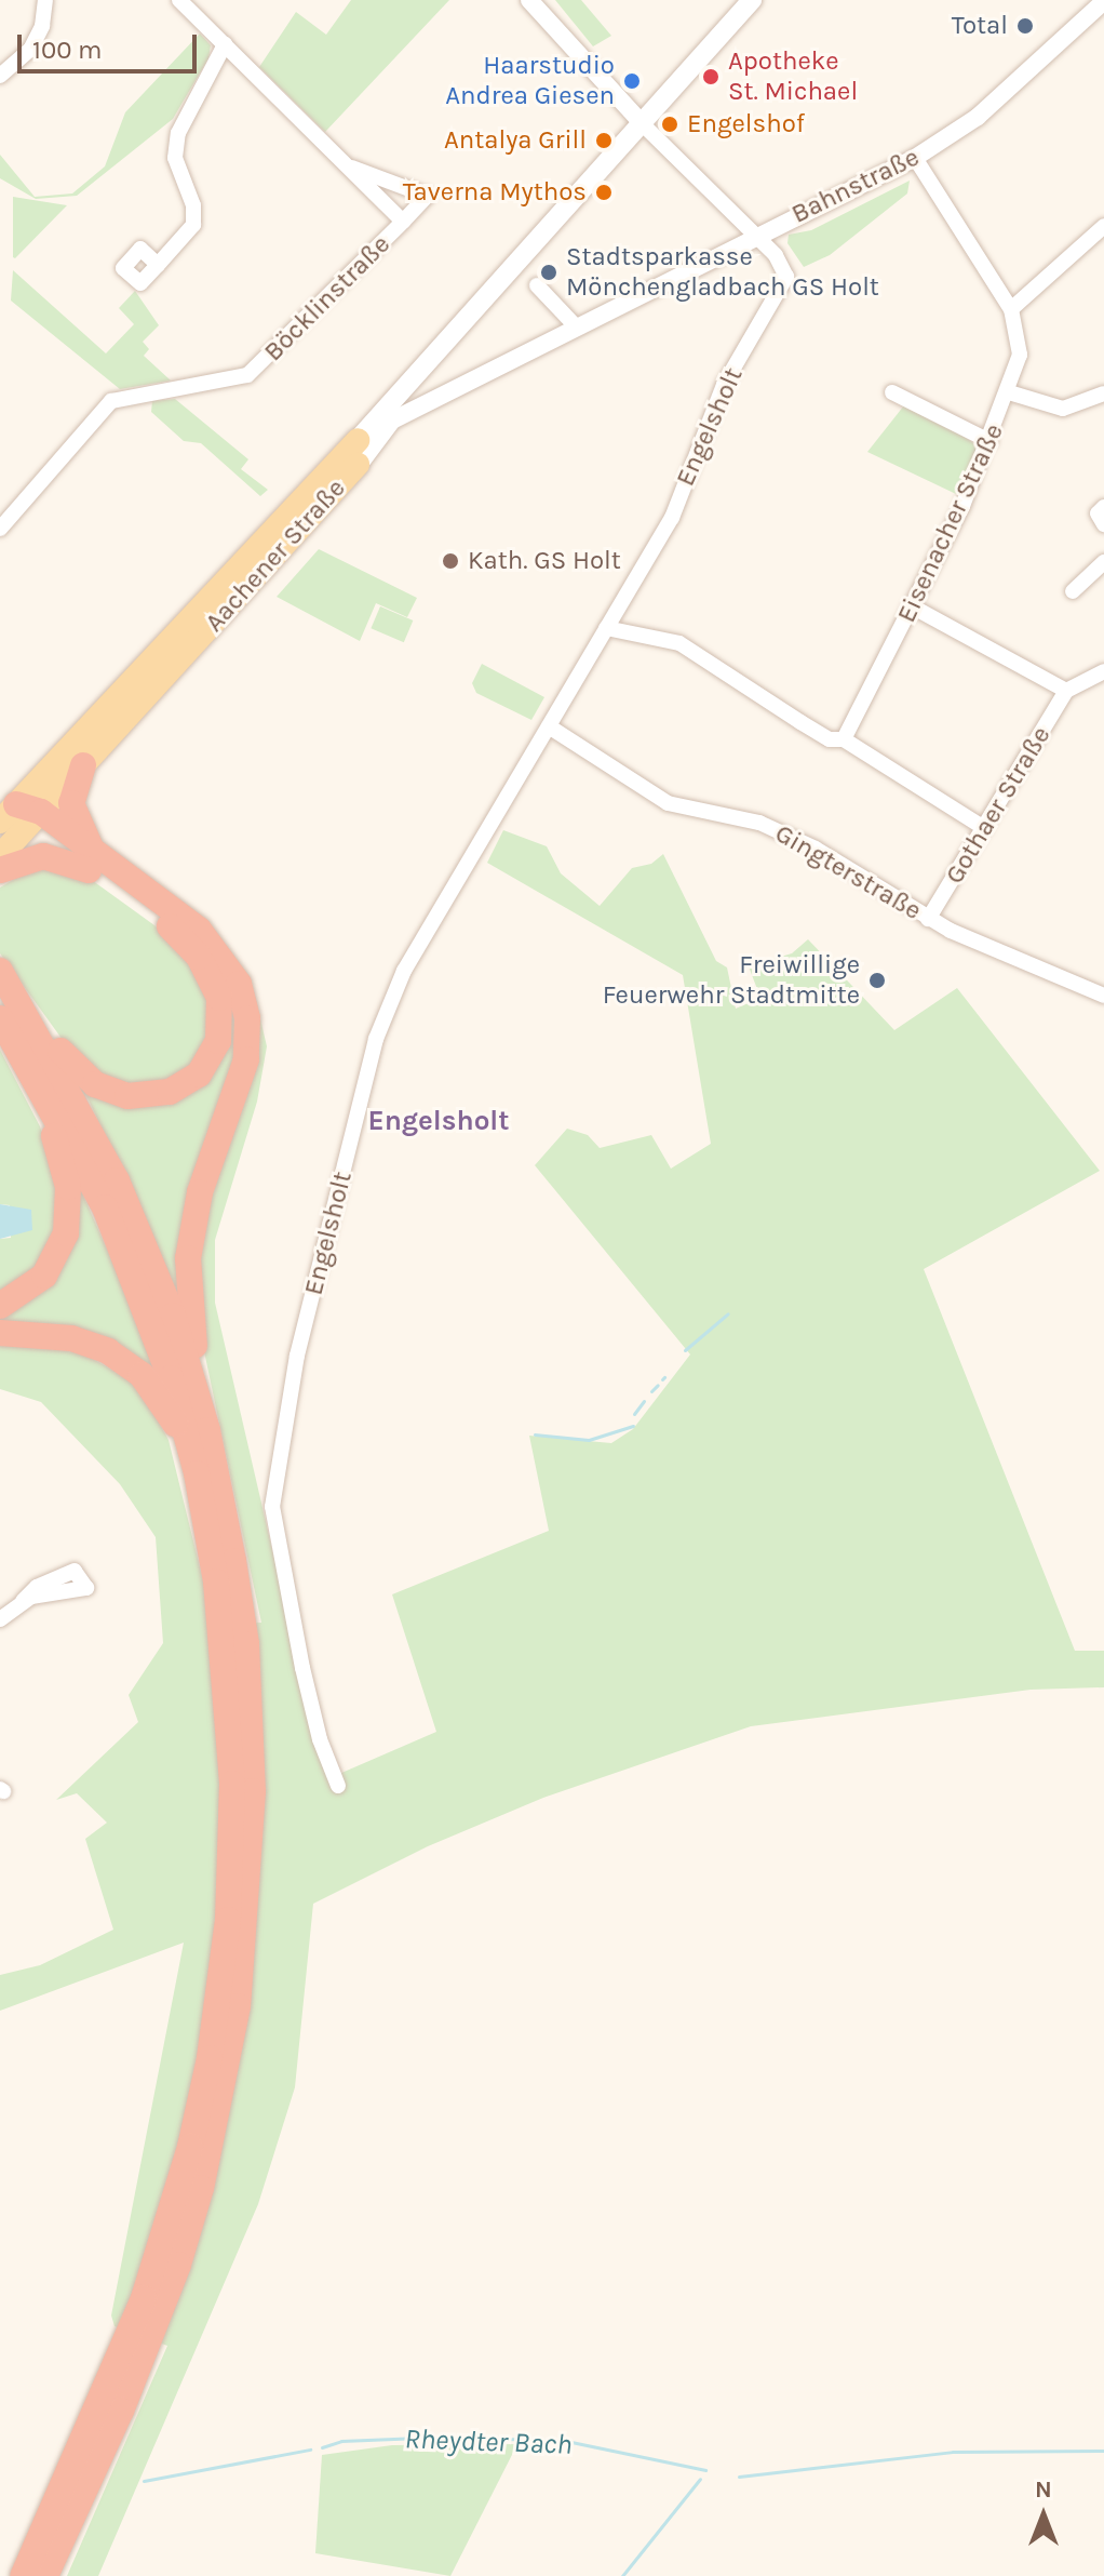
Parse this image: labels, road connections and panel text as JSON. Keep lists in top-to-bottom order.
{
  "streets": {
    "main road": ["Aachener Straße"],
    "street": [
      "Bahnstraße",
      "Böcklinstraße",
      "Engelsholt",
      "Eisenacher Straße",
      "Gothaer Straße",
      "Gingterstraße"
    ]
  },
  "crossings": [
    ["Bahnstraße", "Engelsholt"],
    ["Bahnstraße", "Eisenacher Straße"],
    ["Bahnstraße", "Aachener Straße"],
    ["Engelsholt", "Aachener Straße"],
    ["Engelsholt", "Gingterstraße"],
    ["Gothaer Straße", "Gingterstraße"]
  ],
  "districts": ["Engelsholt"],
  "water": ["Rheydter Bach"],
  "places": [
    "Total",
    "Apotheke St. Michael",
    "Haarstudio Andrea Giesen",
    "Engelshof",
    "Antalya Grill",
    "Taverna Mythos",
    "Stadtsparkasse Mönchengladbach GS Holt",
    "Kath. GS Holt",
    "Freiwillige Feuerwehr Stadtmitte"
  ],
  "scale_bar": "100 m",
  "north": "top"
}
